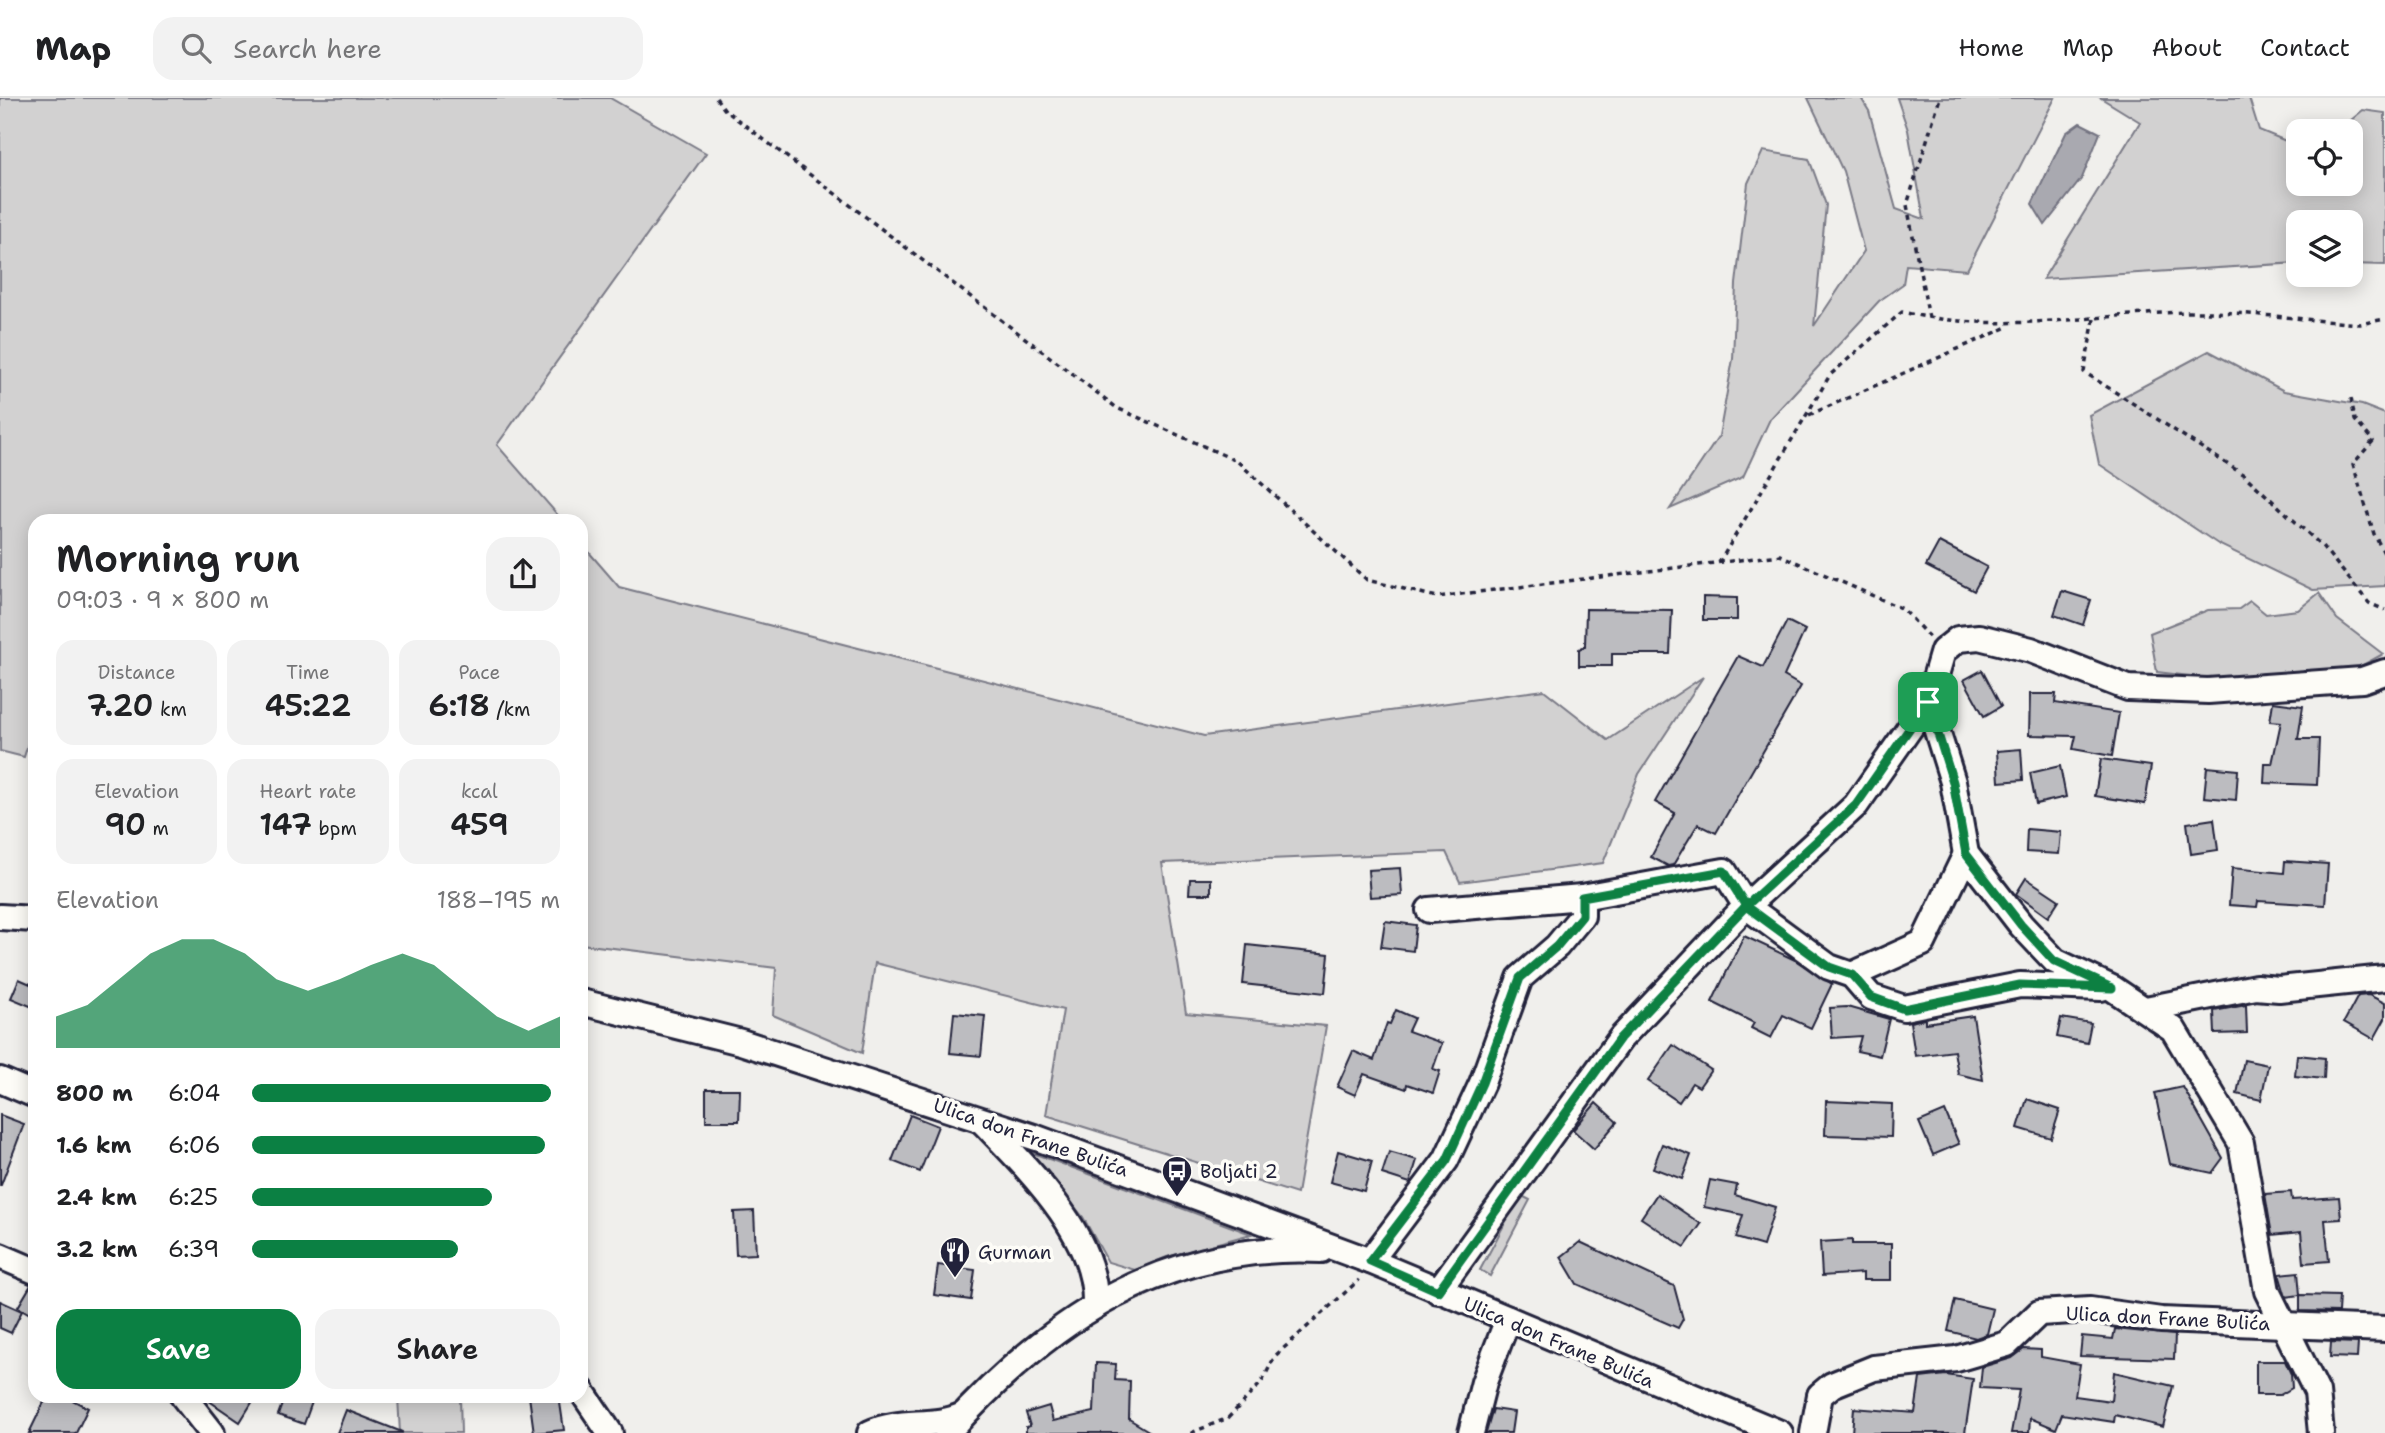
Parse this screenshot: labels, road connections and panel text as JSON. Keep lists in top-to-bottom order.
{
  "streets": {
    "street": ["Ulica don Frane Bulića"]
  },
  "places": {
    "bus stop": ["Boljati 2"],
    "restaurant": ["Gurman"]
  },
  "page": {
    "header": "Map",
    "search": "Search here",
    "nav": [
      "Home",
      "Map",
      "About",
      "Contact"
    ],
    "heading": ["Morning run", "09:03 · 9 × 800 m"],
    "stats": [
      ["Distance", "7.20 km"],
      ["Time", "45:22"],
      ["Pace", "6:18 /km"],
      ["Elevation", "90 m"],
      ["Heart rate", "147 bpm"],
      ["kcal", "459"]
    ],
    "chart": ["Elevation", "188–195 m"],
    "list": [
      {
        "name": "800 m",
        "note": "6:04"
      },
      {
        "name": "1.6 km",
        "note": "6:06"
      },
      {
        "name": "2.4 km",
        "note": "6:25"
      },
      {
        "name": "3.2 km",
        "note": "6:39"
      }
    ],
    "buttons": ["Save", "Share"]
  }
}
